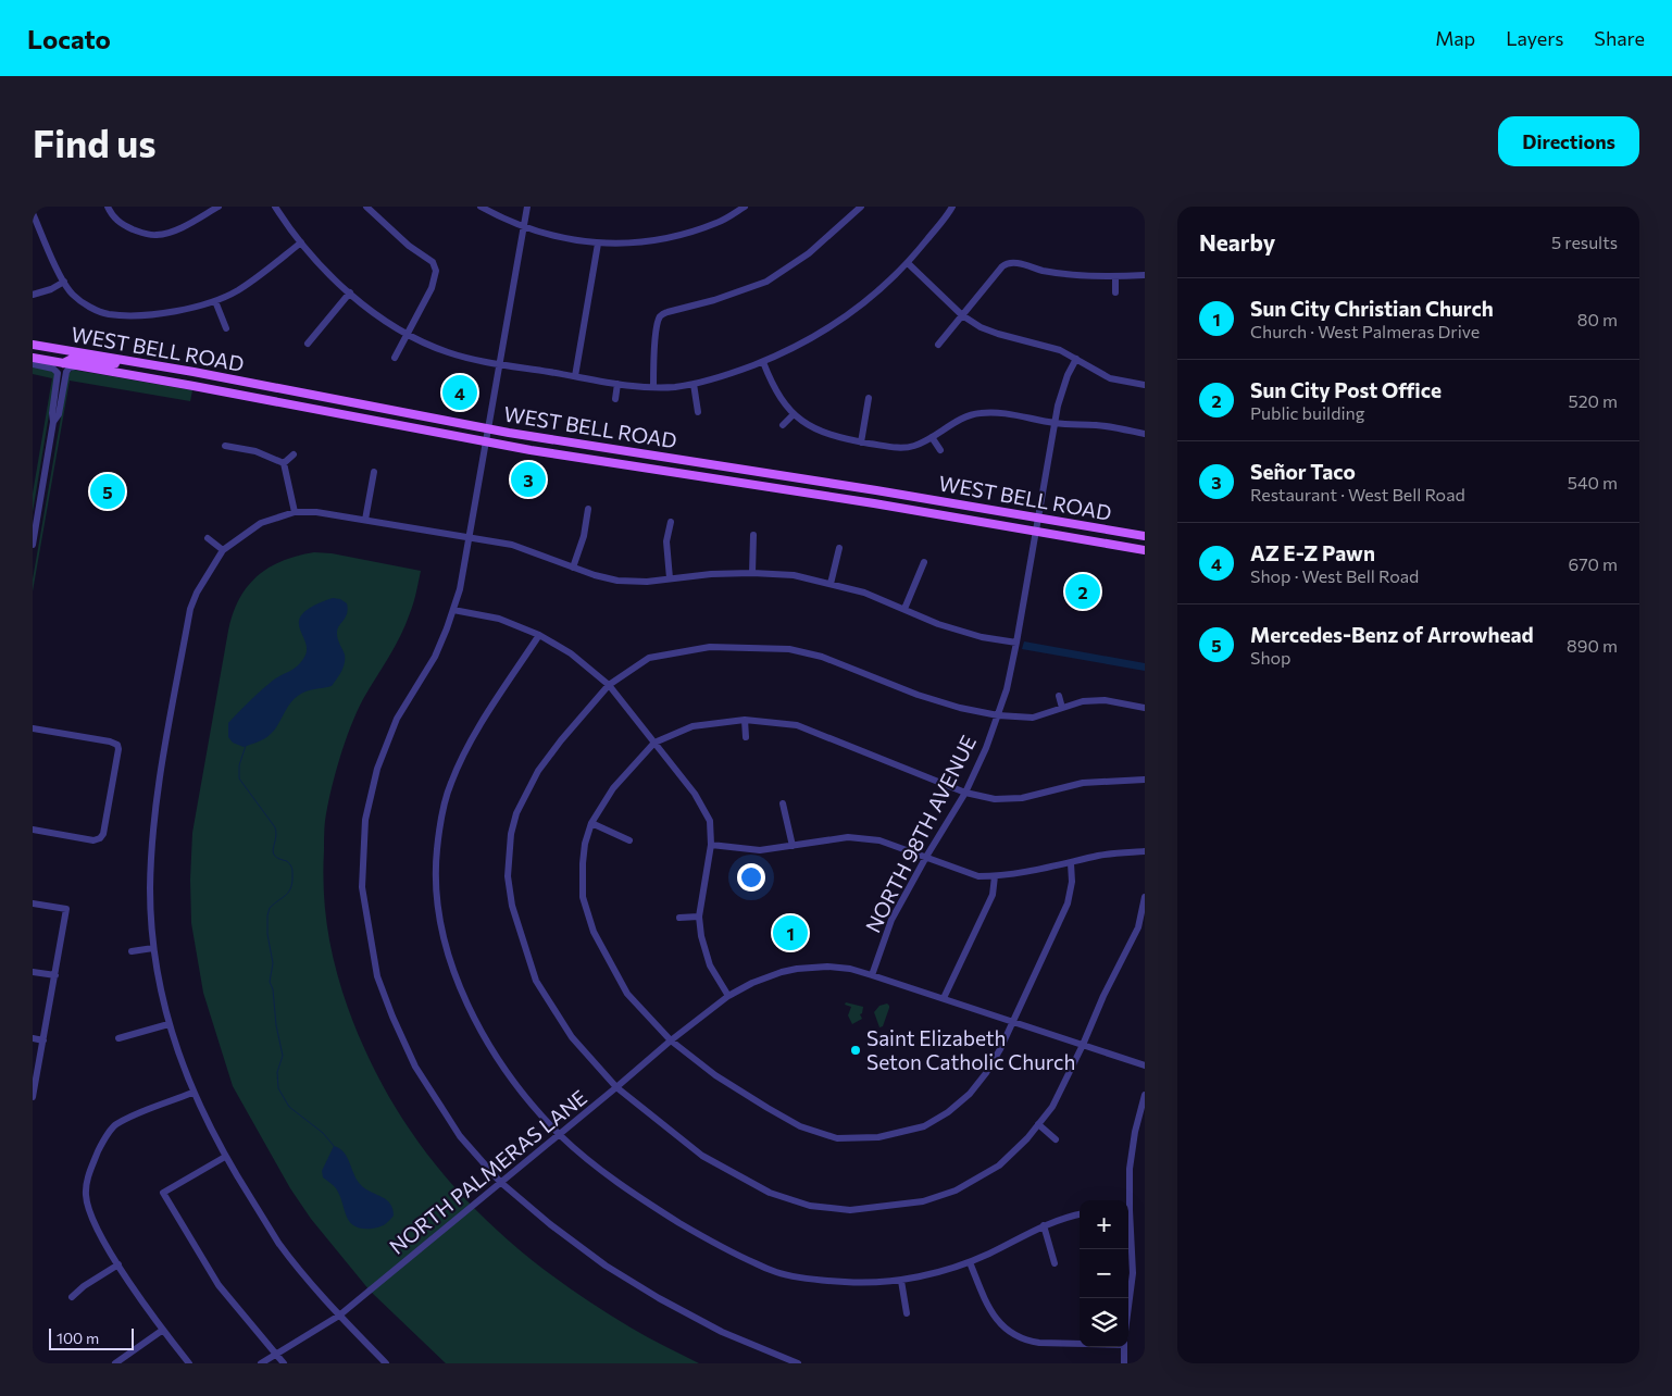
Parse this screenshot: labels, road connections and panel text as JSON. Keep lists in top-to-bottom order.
{
  "streets": {
    "main road": ["WEST BELL ROAD"],
    "street": ["NORTH 98TH AVENUE", "NORTH PALMERAS LANE"]
  },
  "crossings": [
    ["WEST BELL ROAD", "NORTH 98TH AVENUE"],
    ["NORTH 98TH AVENUE", "NORTH PALMERAS LANE"]
  ],
  "places": ["Saint Elizabeth Seton Catholic Church"],
  "scale_bar": "100 m",
  "page": {
    "header": "Locato",
    "nav": ["Map", "Layers", "Share"],
    "buttons": "Directions",
    "title": "Find us",
    "heading": ["Nearby", "5 results"],
    "list": [
      {
        "mark": "1",
        "name": "Sun City Christian Church",
        "note": "Church · West Palmeras Drive",
        "value": "80 m"
      },
      {
        "mark": "2",
        "name": "Sun City Post Office",
        "note": "Public building",
        "value": "520 m"
      },
      {
        "mark": "3",
        "name": "Señor Taco",
        "note": "Restaurant · West Bell Road",
        "value": "540 m"
      },
      {
        "mark": "4",
        "name": "AZ E-Z Pawn",
        "note": "Shop · West Bell Road",
        "value": "670 m"
      },
      {
        "mark": "5",
        "name": "Mercedes-Benz of Arrowhead",
        "note": "Shop",
        "value": "890 m"
      }
    ],
    "pins": [
      "4",
      "3",
      "5",
      "2",
      "1"
    ],
    "map_buttons": ["+", "−"],
    "scale": "100 m"
  }
}
